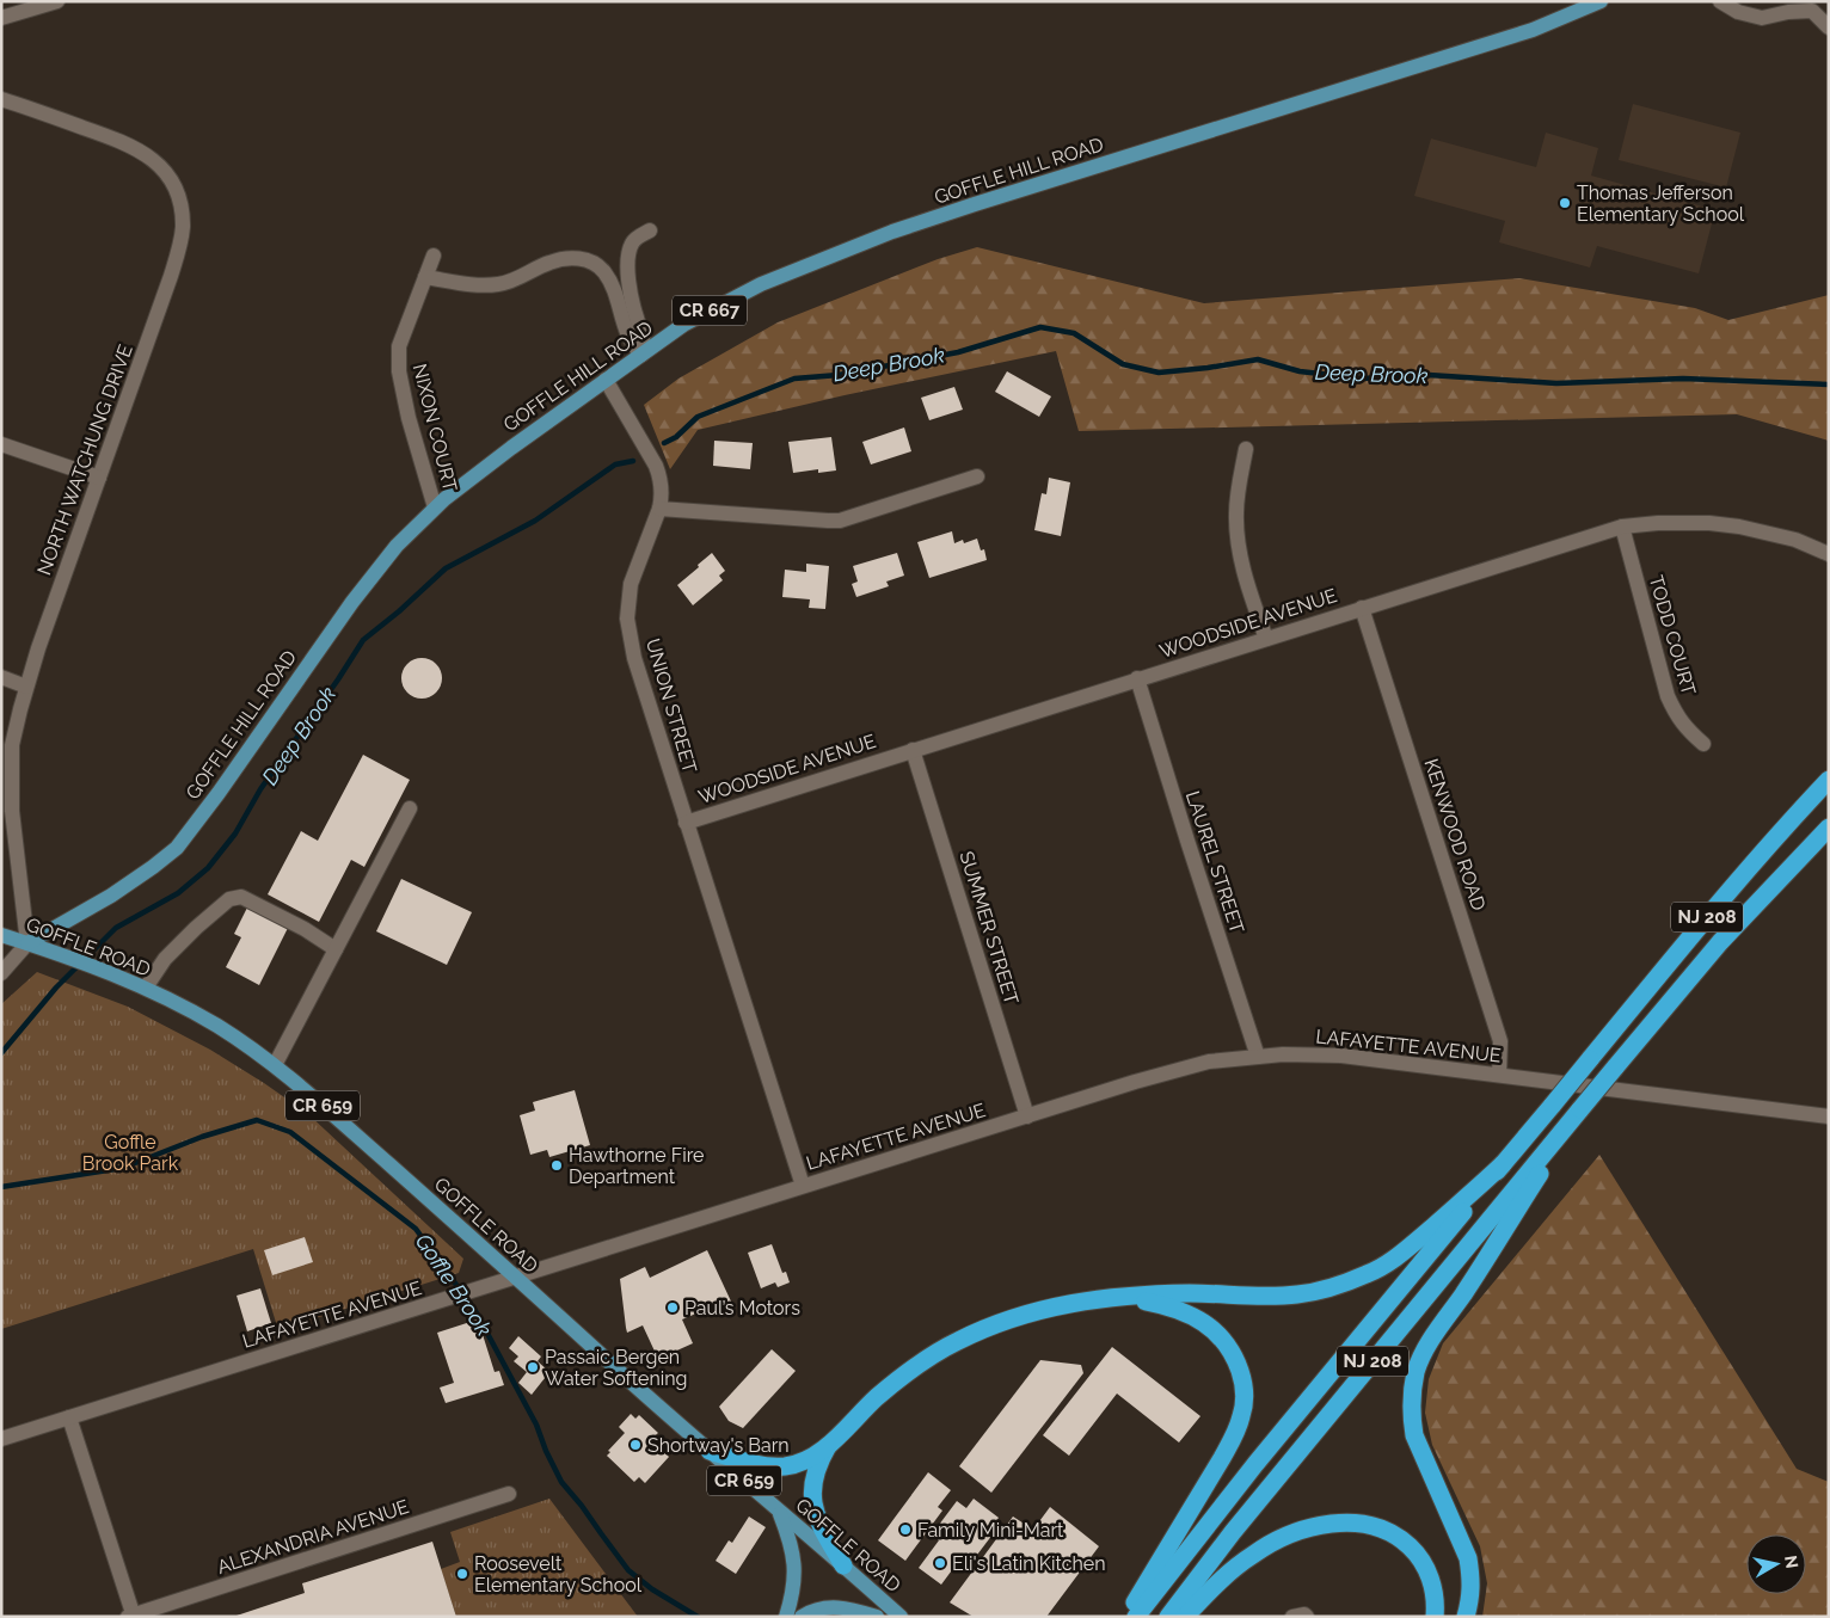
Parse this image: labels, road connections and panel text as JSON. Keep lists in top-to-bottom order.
{
  "streets": {
    "highway": ["NJ 208"],
    "main road": [
      "GOFFLE HILL ROAD",
      "CR 667",
      "GOFFLE ROAD",
      "CR 659"
    ],
    "street": [
      "NIXON COURT",
      "NORTH WATCHUNG DRIVE",
      "WOODSIDE AVENUE",
      "TODD COURT",
      "UNION STREET",
      "KENWOOD ROAD",
      "LAUREL STREET",
      "SUMMER STREET",
      "LAFAYETTE AVENUE",
      "ALEXANDRIA AVENUE"
    ]
  },
  "crossings": [
    ["GOFFLE HILL ROAD", "NIXON COURT"],
    ["GOFFLE HILL ROAD", "NORTH WATCHUNG DRIVE"],
    ["GOFFLE HILL ROAD", "UNION STREET"],
    ["GOFFLE HILL ROAD", "GOFFLE ROAD"],
    ["NORTH WATCHUNG DRIVE", "GOFFLE ROAD"],
    ["WOODSIDE AVENUE", "TODD COURT"],
    ["WOODSIDE AVENUE", "UNION STREET"],
    ["WOODSIDE AVENUE", "KENWOOD ROAD"],
    ["WOODSIDE AVENUE", "LAUREL STREET"],
    ["WOODSIDE AVENUE", "SUMMER STREET"],
    ["UNION STREET", "LAFAYETTE AVENUE"],
    ["KENWOOD ROAD", "LAFAYETTE AVENUE"],
    ["LAUREL STREET", "LAFAYETTE AVENUE"],
    ["SUMMER STREET", "LAFAYETTE AVENUE"],
    ["GOFFLE ROAD", "LAFAYETTE AVENUE"]
  ],
  "water": ["Deep Brook", "Goffle Brook"],
  "parks": ["Goffle Brook Park"],
  "places": [
    "Thomas Jefferson Elementary School",
    "Hawthorne Fire Department",
    "Paul’s Motors",
    "Passaic Bergen Water Softening",
    "Shortway's Barn",
    "Family Mini-Mart",
    "Eli's Latin Kitchen",
    "Roosevelt Elementary School"
  ],
  "north": "right"
}
